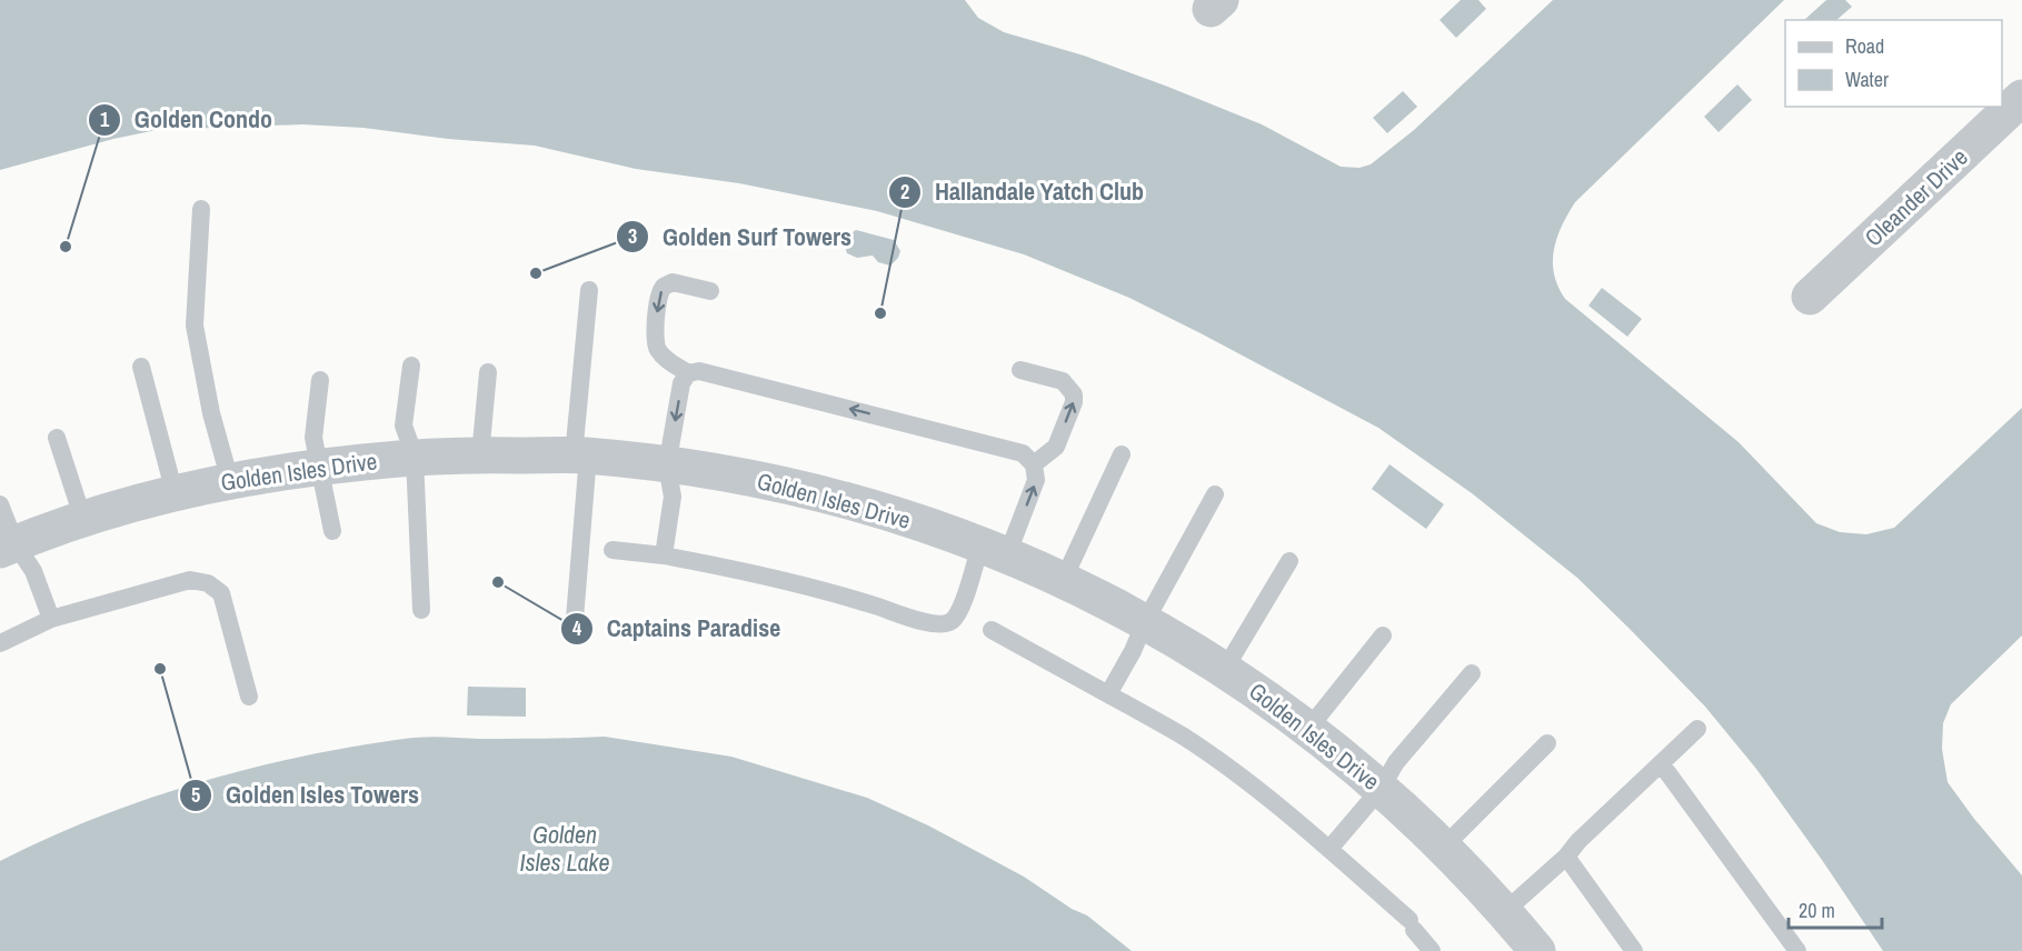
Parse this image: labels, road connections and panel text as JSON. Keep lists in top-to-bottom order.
{
  "streets": {
    "street": ["Oleander Drive", "Golden Isles Drive"]
  },
  "water": ["Golden Isles Lake"],
  "places": [
    "Golden Condo",
    "Golden Surf Towers",
    "Hallandale Yatch Club",
    "Captains Paradise",
    "Golden Isles Towers"
  ],
  "legend": ["Road", "Water"],
  "scale_bar": "20 m"
}
